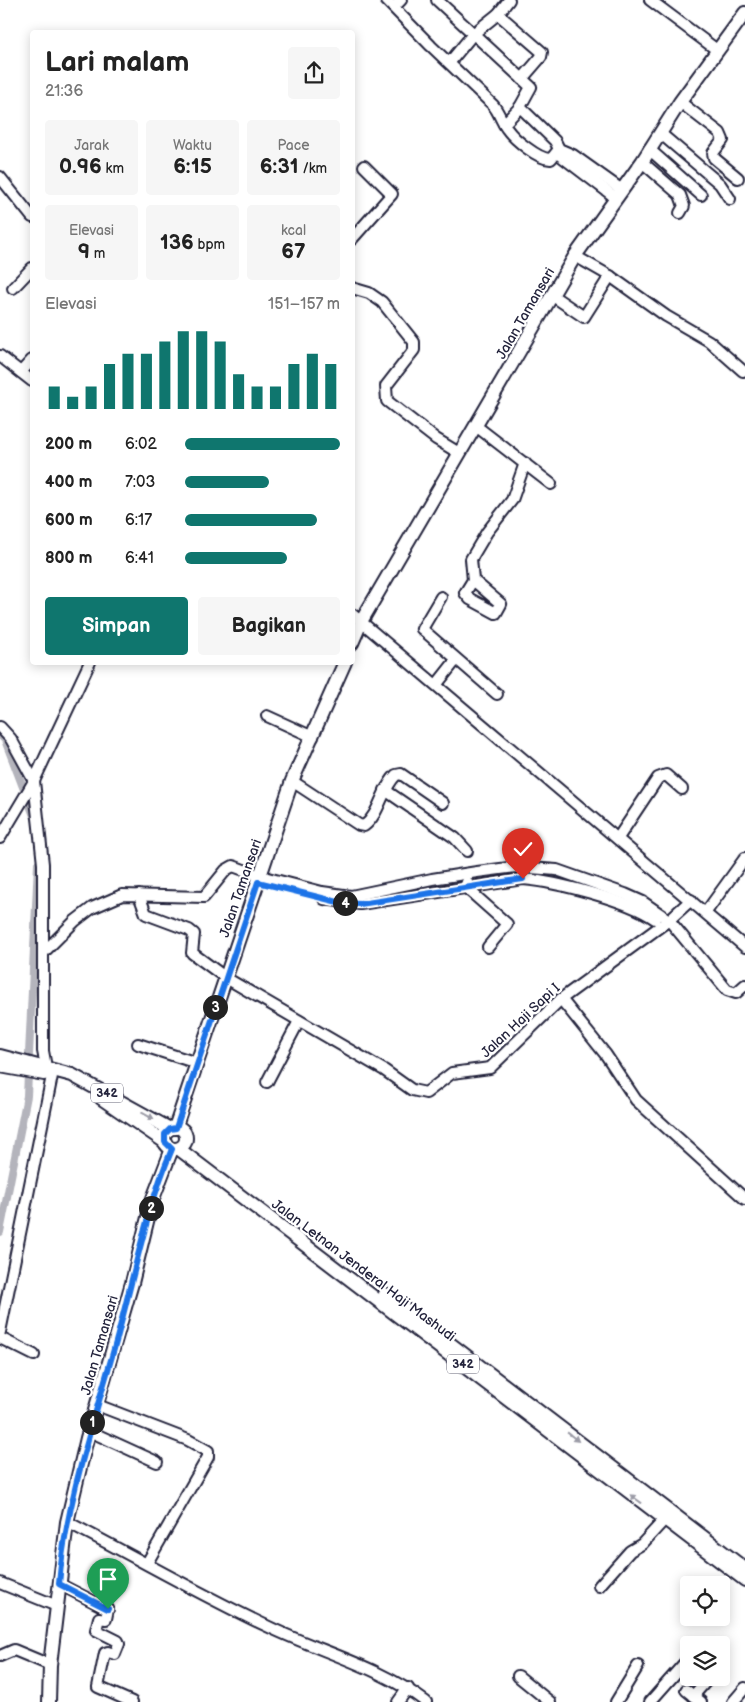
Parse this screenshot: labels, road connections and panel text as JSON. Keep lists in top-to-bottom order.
{
  "streets": {
    "main road": ["Jalan Tamansari", "342", "Jalan Letnan Jenderal Haji Mashudi"],
    "street": ["Jalan Haji Sapi I"]
  },
  "crossings": [
    ["Jalan Tamansari", "Jalan Haji Sapi I"],
    ["Jalan Tamansari", "Jalan Letnan Jenderal Haji Mashudi"]
  ],
  "page": {
    "heading": ["Lari malam", "21:36"],
    "stats": [
      ["Jarak", "0.96 km"],
      ["Waktu", "6:15"],
      ["Pace", "6:31 /km"],
      ["Elevasi", "9 m"],
      ["136 bpm"],
      ["kcal", "67"]
    ],
    "chart": ["Elevasi", "151–157 m"],
    "list": [
      {
        "name": "200 m",
        "note": "6:02"
      },
      {
        "name": "400 m",
        "note": "7:03"
      },
      {
        "name": "600 m",
        "note": "6:17"
      },
      {
        "name": "800 m",
        "note": "6:41"
      }
    ],
    "buttons": ["Simpan", "Bagikan"],
    "pins": [
      "4",
      "3",
      "2",
      "1"
    ]
  }
}
